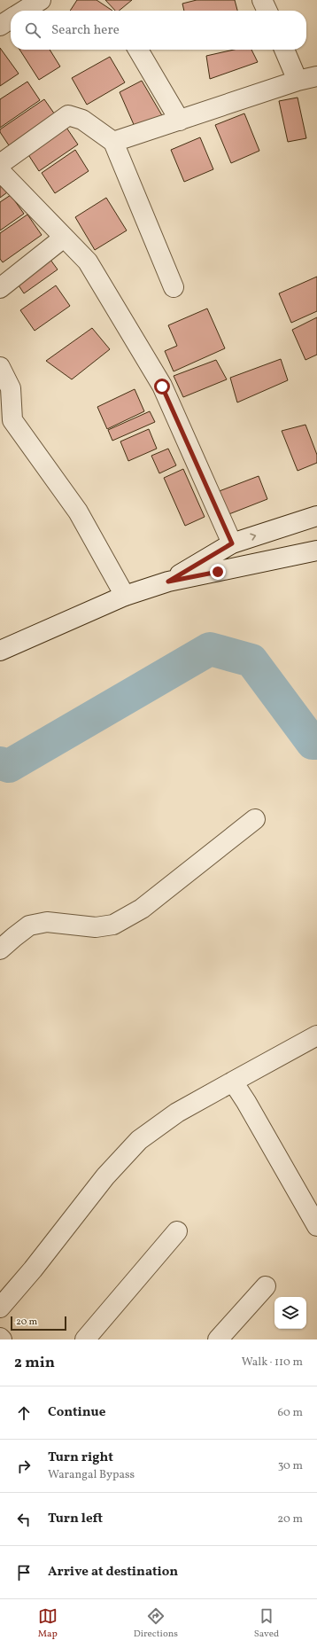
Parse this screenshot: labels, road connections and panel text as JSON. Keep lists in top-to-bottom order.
{
  "scale_bar": "20 m",
  "page": {
    "search": "Search here",
    "scale": "20 m",
    "heading": ["2 min", "Walk · 110 m"],
    "list": [
      ["Continue", "60 m"],
      ["Turn right", "Warangal Bypass", "30 m"],
      ["Turn left", "20 m"],
      "Arrive at destination"
    ],
    "nav": ["Map", "Directions", "Saved"]
  }
}
